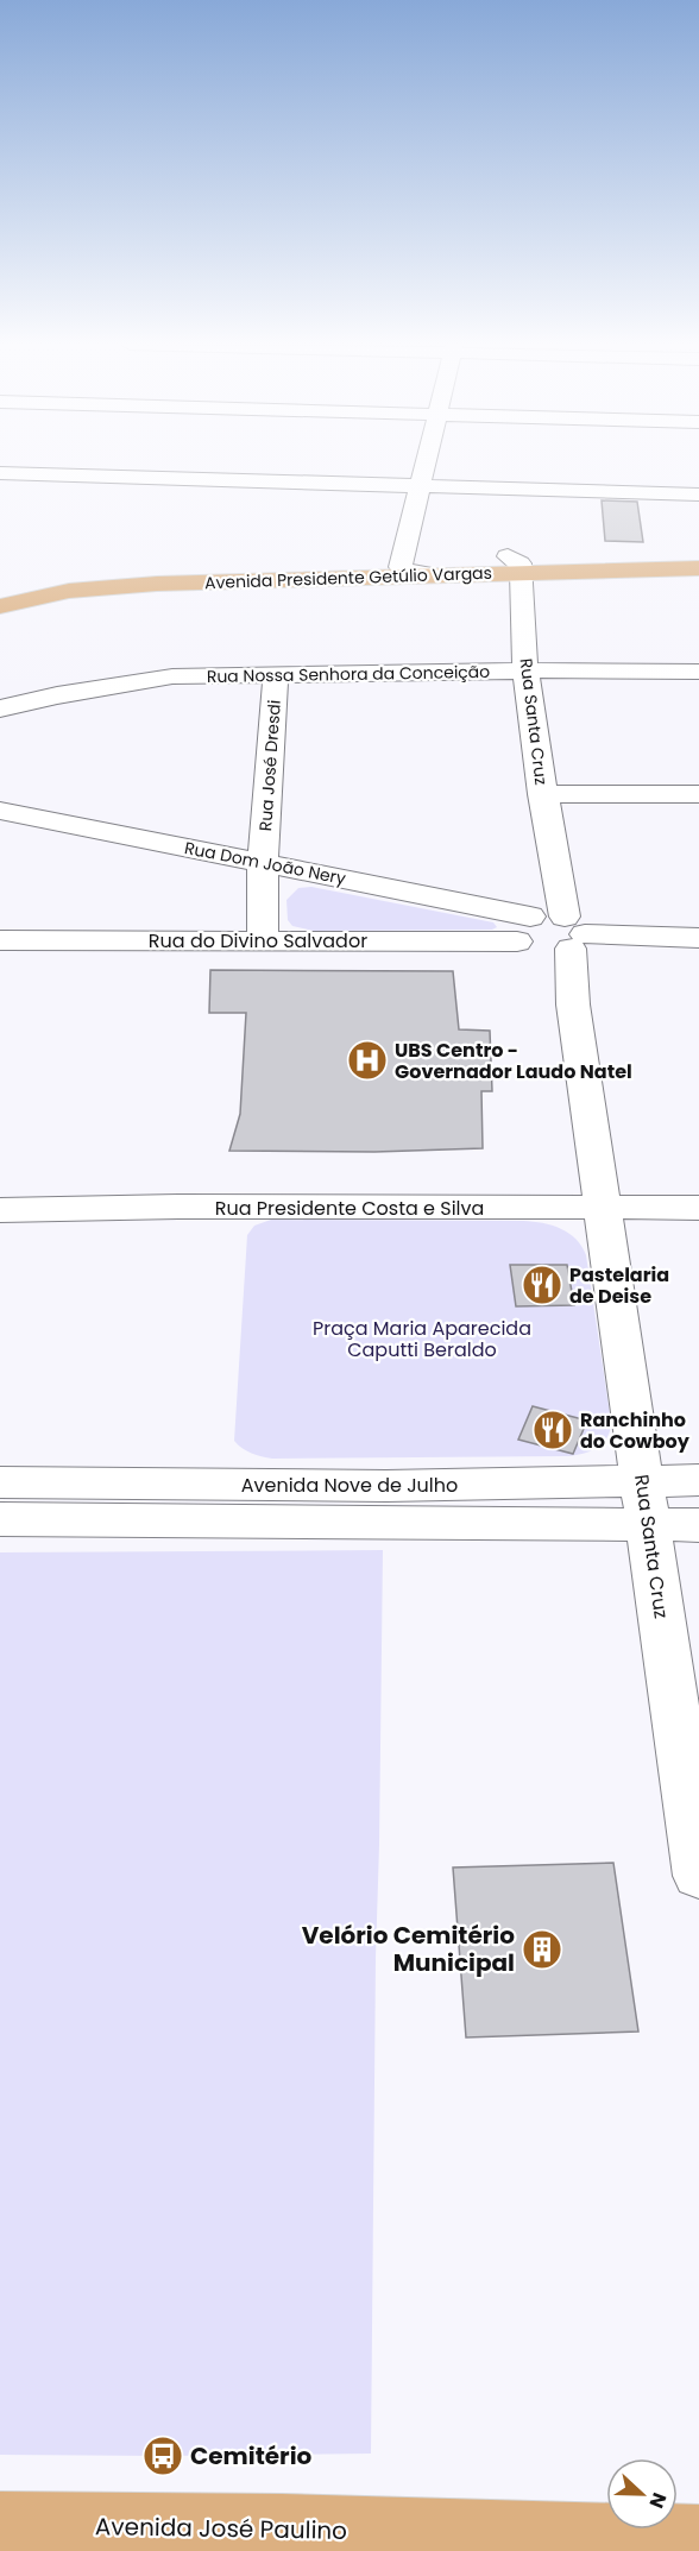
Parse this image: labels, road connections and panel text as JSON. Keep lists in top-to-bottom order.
{
  "streets": {
    "main road": ["Avenida Presidente Getúlio Vargas", "Avenida José Paulino"],
    "street": [
      "Rua Nossa Senhora da Conceição",
      "Rua Santa Cruz",
      "Rua José Dresdi",
      "Rua Dom João Nery",
      "Rua do Divino Salvador",
      "Rua Presidente Costa e Silva",
      "Avenida Nove de Julho"
    ]
  },
  "crossings": [
    ["Avenida Presidente Getúlio Vargas", "Rua Santa Cruz"],
    ["Rua Nossa Senhora da Conceição", "Rua Santa Cruz"],
    ["Rua Nossa Senhora da Conceição", "Rua José Dresdi"],
    ["Rua Santa Cruz", "Rua Dom João Nery"],
    ["Rua Santa Cruz", "Rua do Divino Salvador"],
    ["Rua Santa Cruz", "Rua Presidente Costa e Silva"],
    ["Rua Santa Cruz", "Avenida Nove de Julho"],
    ["Rua José Dresdi", "Rua Dom João Nery"],
    ["Rua José Dresdi", "Rua do Divino Salvador"],
    ["Rua Dom João Nery", "Rua do Divino Salvador"]
  ],
  "parks": ["Praça Maria Aparecida Caputti Beraldo"],
  "places": {
    "hospital": ["UBS Centro - Governador Laudo Natel"],
    "restaurant": ["Pastelaria de Deise", "Ranchinho do Cowboy"],
    "building": ["Velório Cemitério Municipal"],
    "bus stop": ["Cemitério"]
  },
  "north": "right"
}
